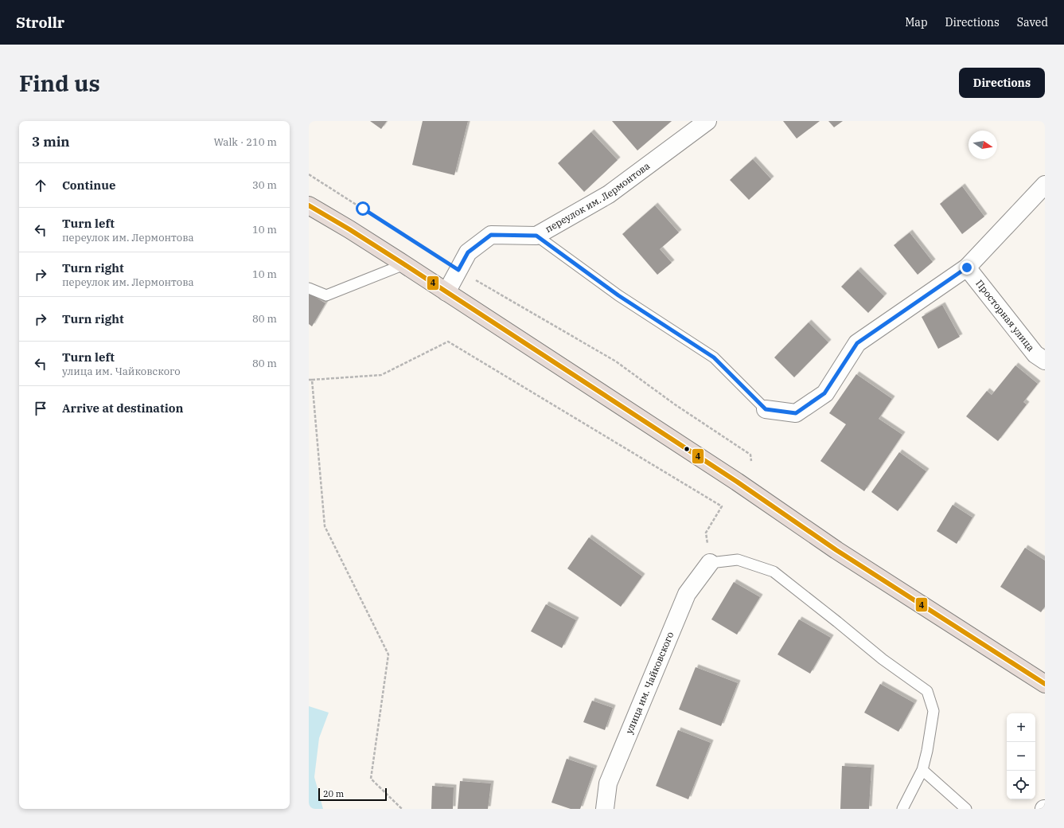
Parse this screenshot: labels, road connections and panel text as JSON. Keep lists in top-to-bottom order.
{
  "streets": {
    "street": ["переулок им. Лермонтова", "Просторная улица", "улица им. Чайковского"]
  },
  "lines": ["transit line 4"],
  "scale_bar": "20 m",
  "north": "right",
  "page": {
    "header": "Strollr",
    "nav": ["Map", "Directions", "Saved"],
    "buttons": "Directions",
    "title": "Find us",
    "heading": ["3 min", "Walk · 210 m"],
    "list": [
      ["Continue", "30 m"],
      ["Turn left", "переулок им. Лермонтова", "10 m"],
      ["Turn right", "переулок им. Лермонтова", "10 m"],
      ["Turn right", "80 m"],
      ["Turn left", "улица им. Чайковского", "80 m"],
      "Arrive at destination"
    ],
    "map_buttons": ["+", "−"],
    "scale": "20 m"
  }
}
